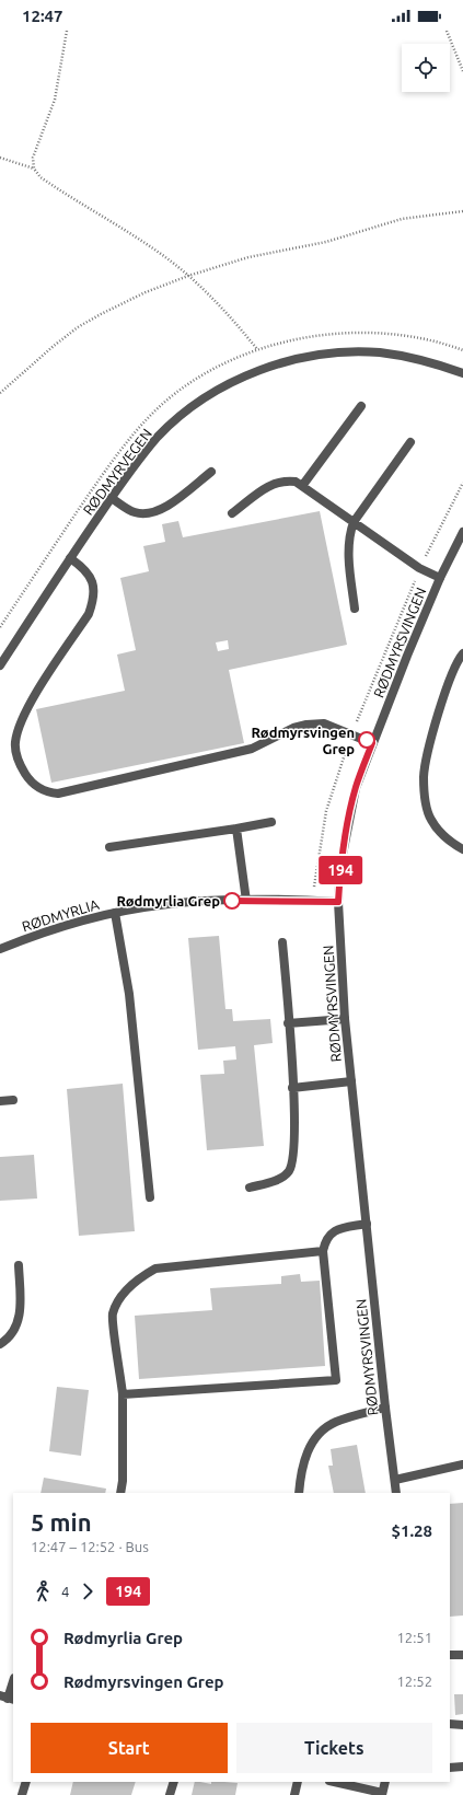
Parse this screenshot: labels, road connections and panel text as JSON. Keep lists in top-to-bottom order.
{
  "streets": {
    "street": ["RØDMYRVEGEN", "RØDMYRSVINGEN", "RØDMYRLIA"]
  },
  "crossings": [
    ["RØDMYRSVINGEN", "RØDMYRLIA"]
  ],
  "places": ["Rødmyrsvingen Grep", "Rødmyrlia Grep"],
  "lines": ["bus line 194"],
  "page": {
    "status": "12:47",
    "on_map": "194",
    "heading": ["5 min", "12:47 – 12:52 · Bus", "$1.28"],
    "legs": ["4", "194"],
    "list": [
      {
        "name": "Rødmyrlia Grep",
        "value": "12:51"
      },
      {
        "name": "Rødmyrsvingen Grep",
        "value": "12:52"
      }
    ],
    "buttons": ["Start", "Tickets"]
  }
}
